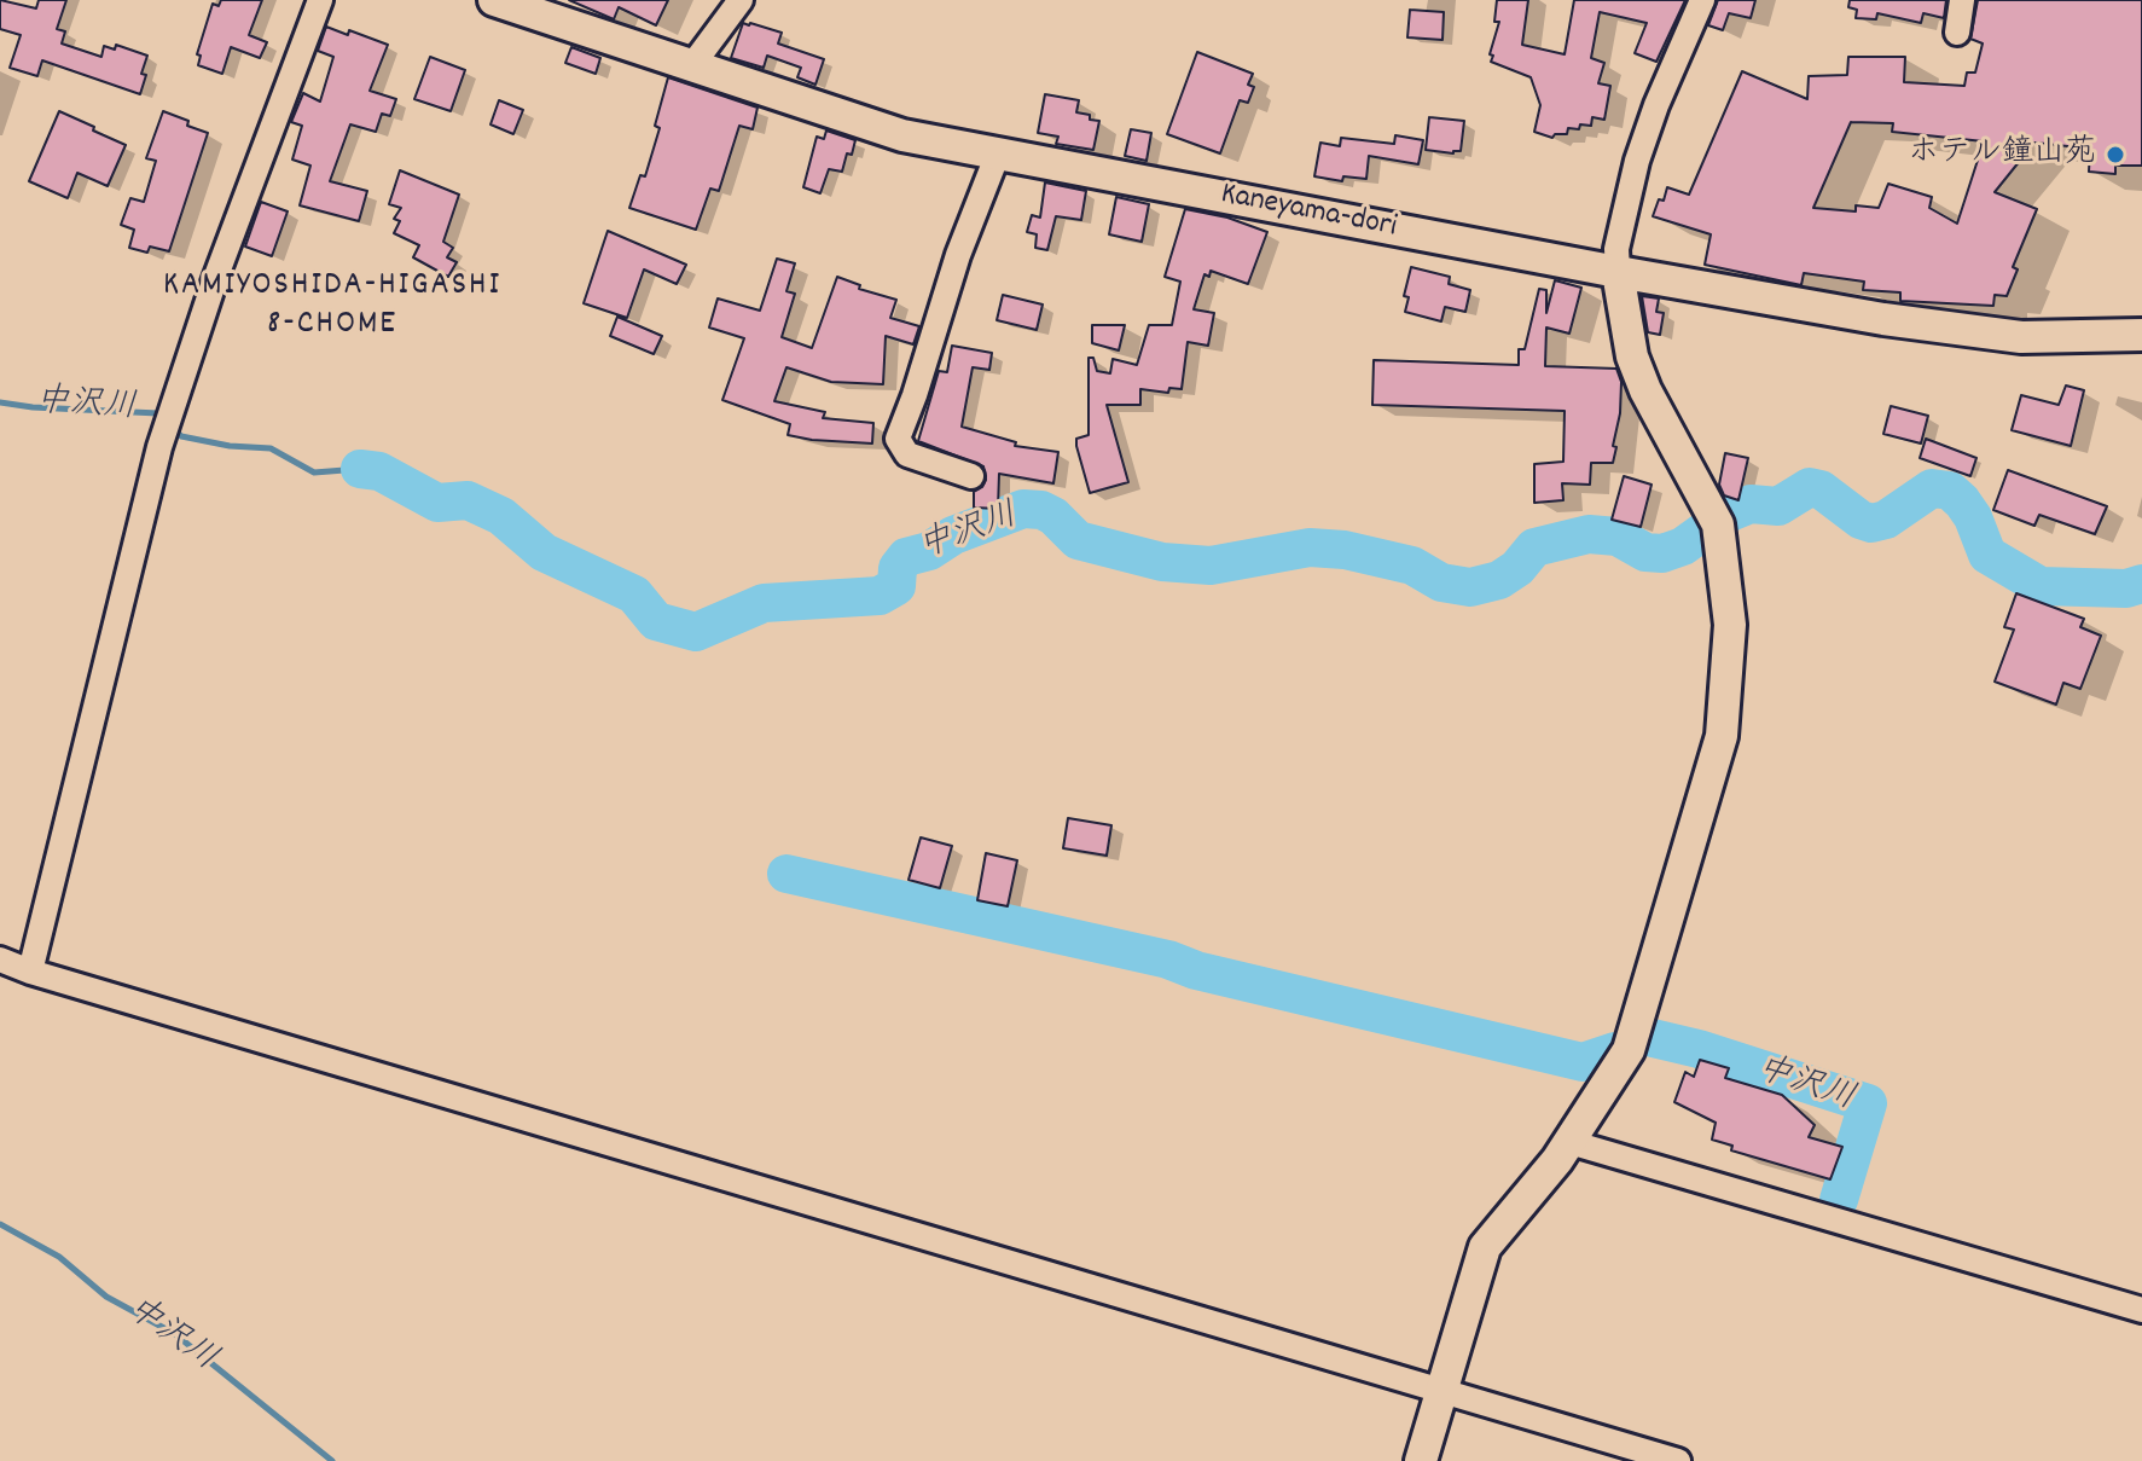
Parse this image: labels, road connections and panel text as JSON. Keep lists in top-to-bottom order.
{
  "streets": {
    "street": ["Kaneyama-dori"]
  },
  "districts": ["KAMIYOSHIDA-HIGASHI 8-CHOME"],
  "water": ["中沢川"],
  "places": ["ホテル鐘山苑"]
}
